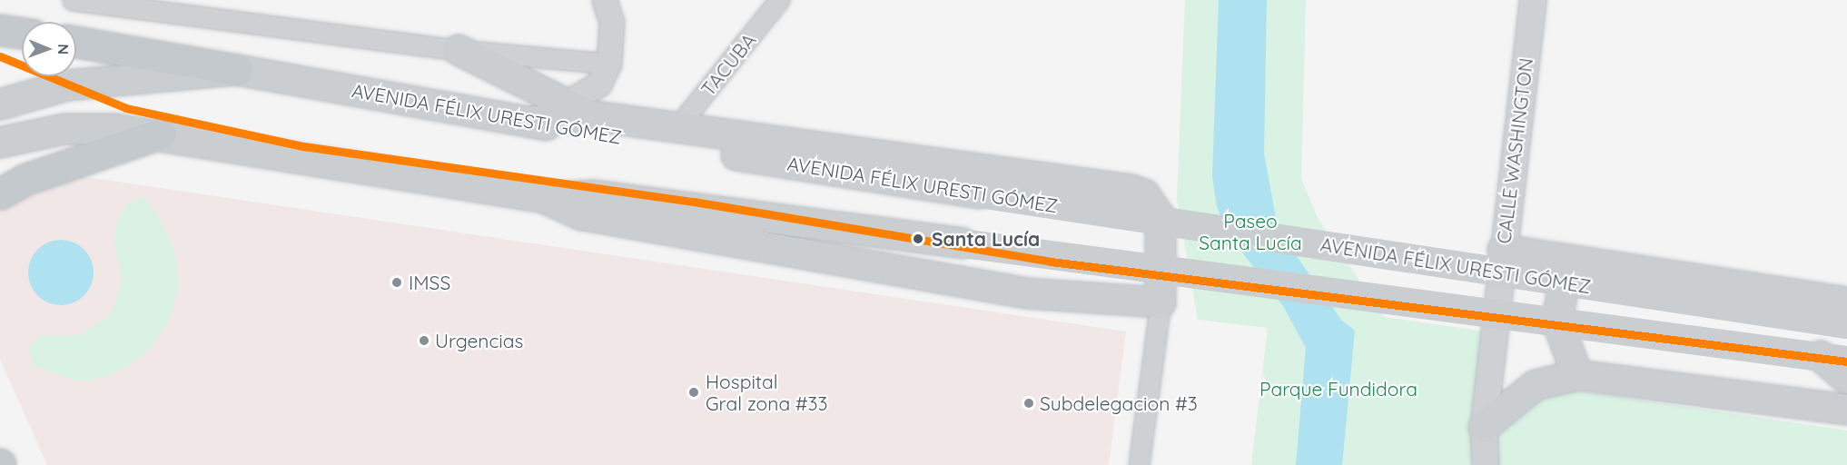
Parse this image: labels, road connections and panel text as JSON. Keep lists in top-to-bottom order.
{
  "streets": {
    "main road": ["AVENIDA FÉLIX URESTI GÓMEZ", "CALLE WASHINGTON"],
    "street": ["TACUBA"]
  },
  "parks": ["Paseo Santa Lucía", "Parque Fundidora"],
  "places": [
    "Santa Lucía",
    "IMSS",
    "Urgencias",
    "Hospital Gral zona #33",
    "Subdelegacion #3"
  ],
  "north": "right"
}
